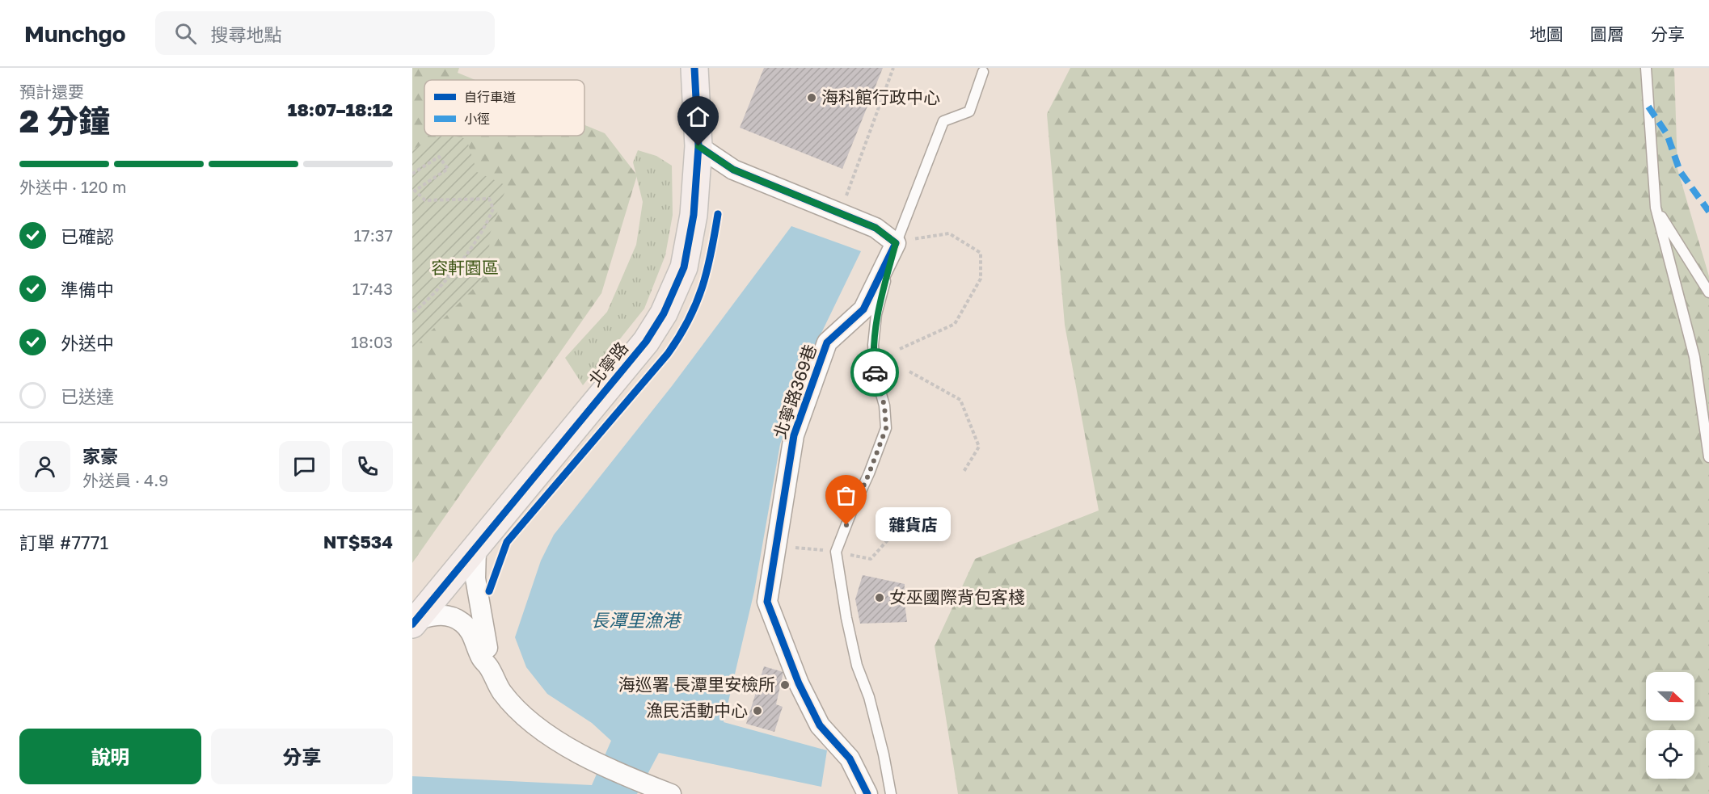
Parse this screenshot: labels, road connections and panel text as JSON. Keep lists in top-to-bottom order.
{
  "streets": {
    "main road": ["北寧路"],
    "street": ["北寧路369巷"]
  },
  "water": ["長潭里漁港"],
  "parks": ["容軒園區"],
  "places": [
    "海科館行政中心",
    "雜貨店",
    "女巫國際背包客棧",
    "海巡署 長潭里安檢所",
    "漁民活動中心"
  ],
  "legend": ["自行車道", "小徑"],
  "north": "right",
  "page": {
    "header": "Munchgo",
    "search": "搜尋地點",
    "nav": ["地圖", "圖層", "分享"],
    "heading": ["2 分鐘", "預計還要", "18:07–18:12"],
    "panel": [
      "家豪",
      "外送員 · 4.9",
      "訂單 #7771",
      "NT$534"
    ],
    "bar": "外送中 · 120 m",
    "list": [
      ["已確認", "17:37"],
      ["準備中", "17:43"],
      ["外送中", "18:03"],
      "已送達"
    ],
    "bubble": "雜貨店",
    "buttons": ["說明", "分享"]
  }
}
